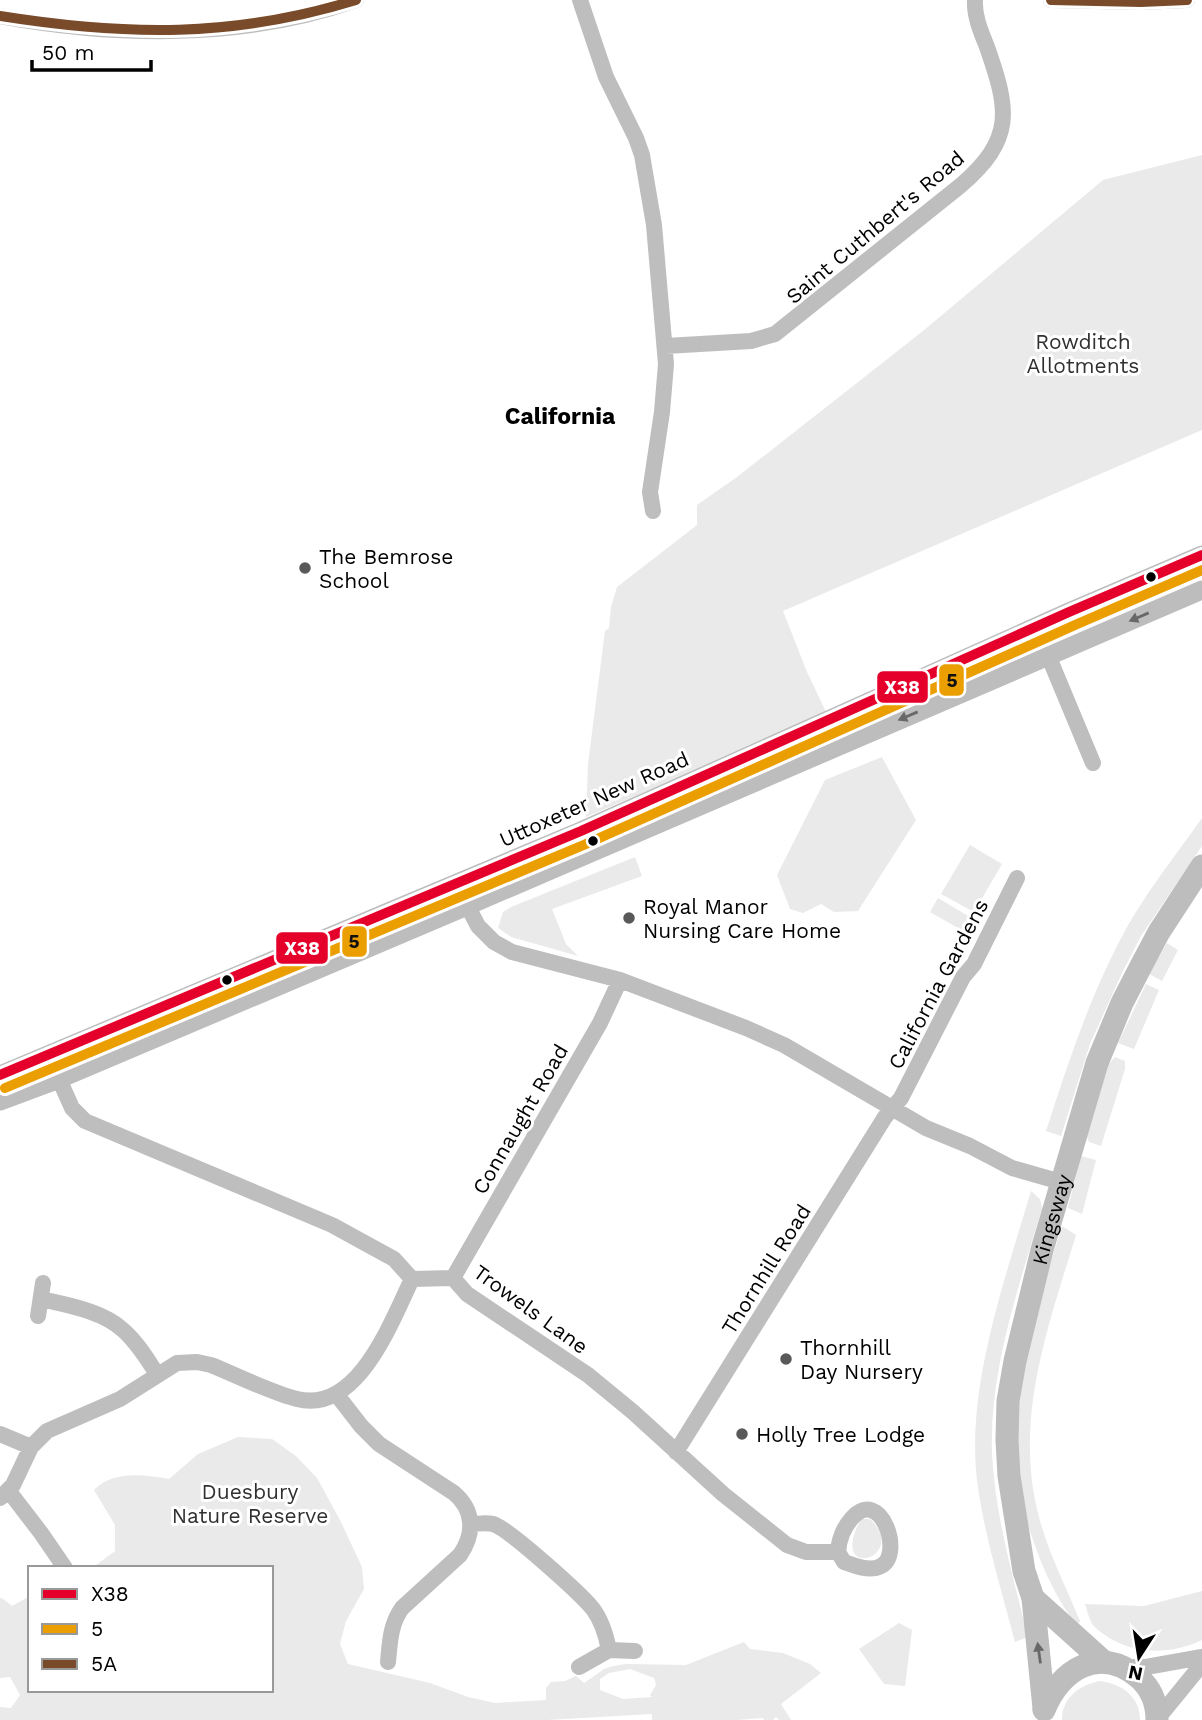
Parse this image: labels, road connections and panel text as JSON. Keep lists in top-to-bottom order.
{
  "streets": {
    "highway": ["Kingsway"],
    "main road": ["Uttoxeter New Road"],
    "street": [
      "Saint Cuthbert's Road",
      "California Gardens",
      "Connaught Road",
      "Thornhill Road",
      "Trowels Lane"
    ]
  },
  "crossings": [
    ["California Gardens", "Thornhill Road"],
    ["Connaught Road", "Trowels Lane"],
    ["Thornhill Road", "Trowels Lane"]
  ],
  "districts": ["California"],
  "parks": ["Rowditch Allotments", "Duesbury Nature Reserve"],
  "places": [
    "The Bemrose School",
    "Royal Manor Nursing Care Home",
    "Thornhill Day Nursery",
    "Holly Tree Lodge"
  ],
  "lines": ["transit line 5A", "transit line X38", "transit line 5"],
  "legend": ["X38", "5", "5A"],
  "scale_bar": "50 m",
  "north": "bottom"
}
